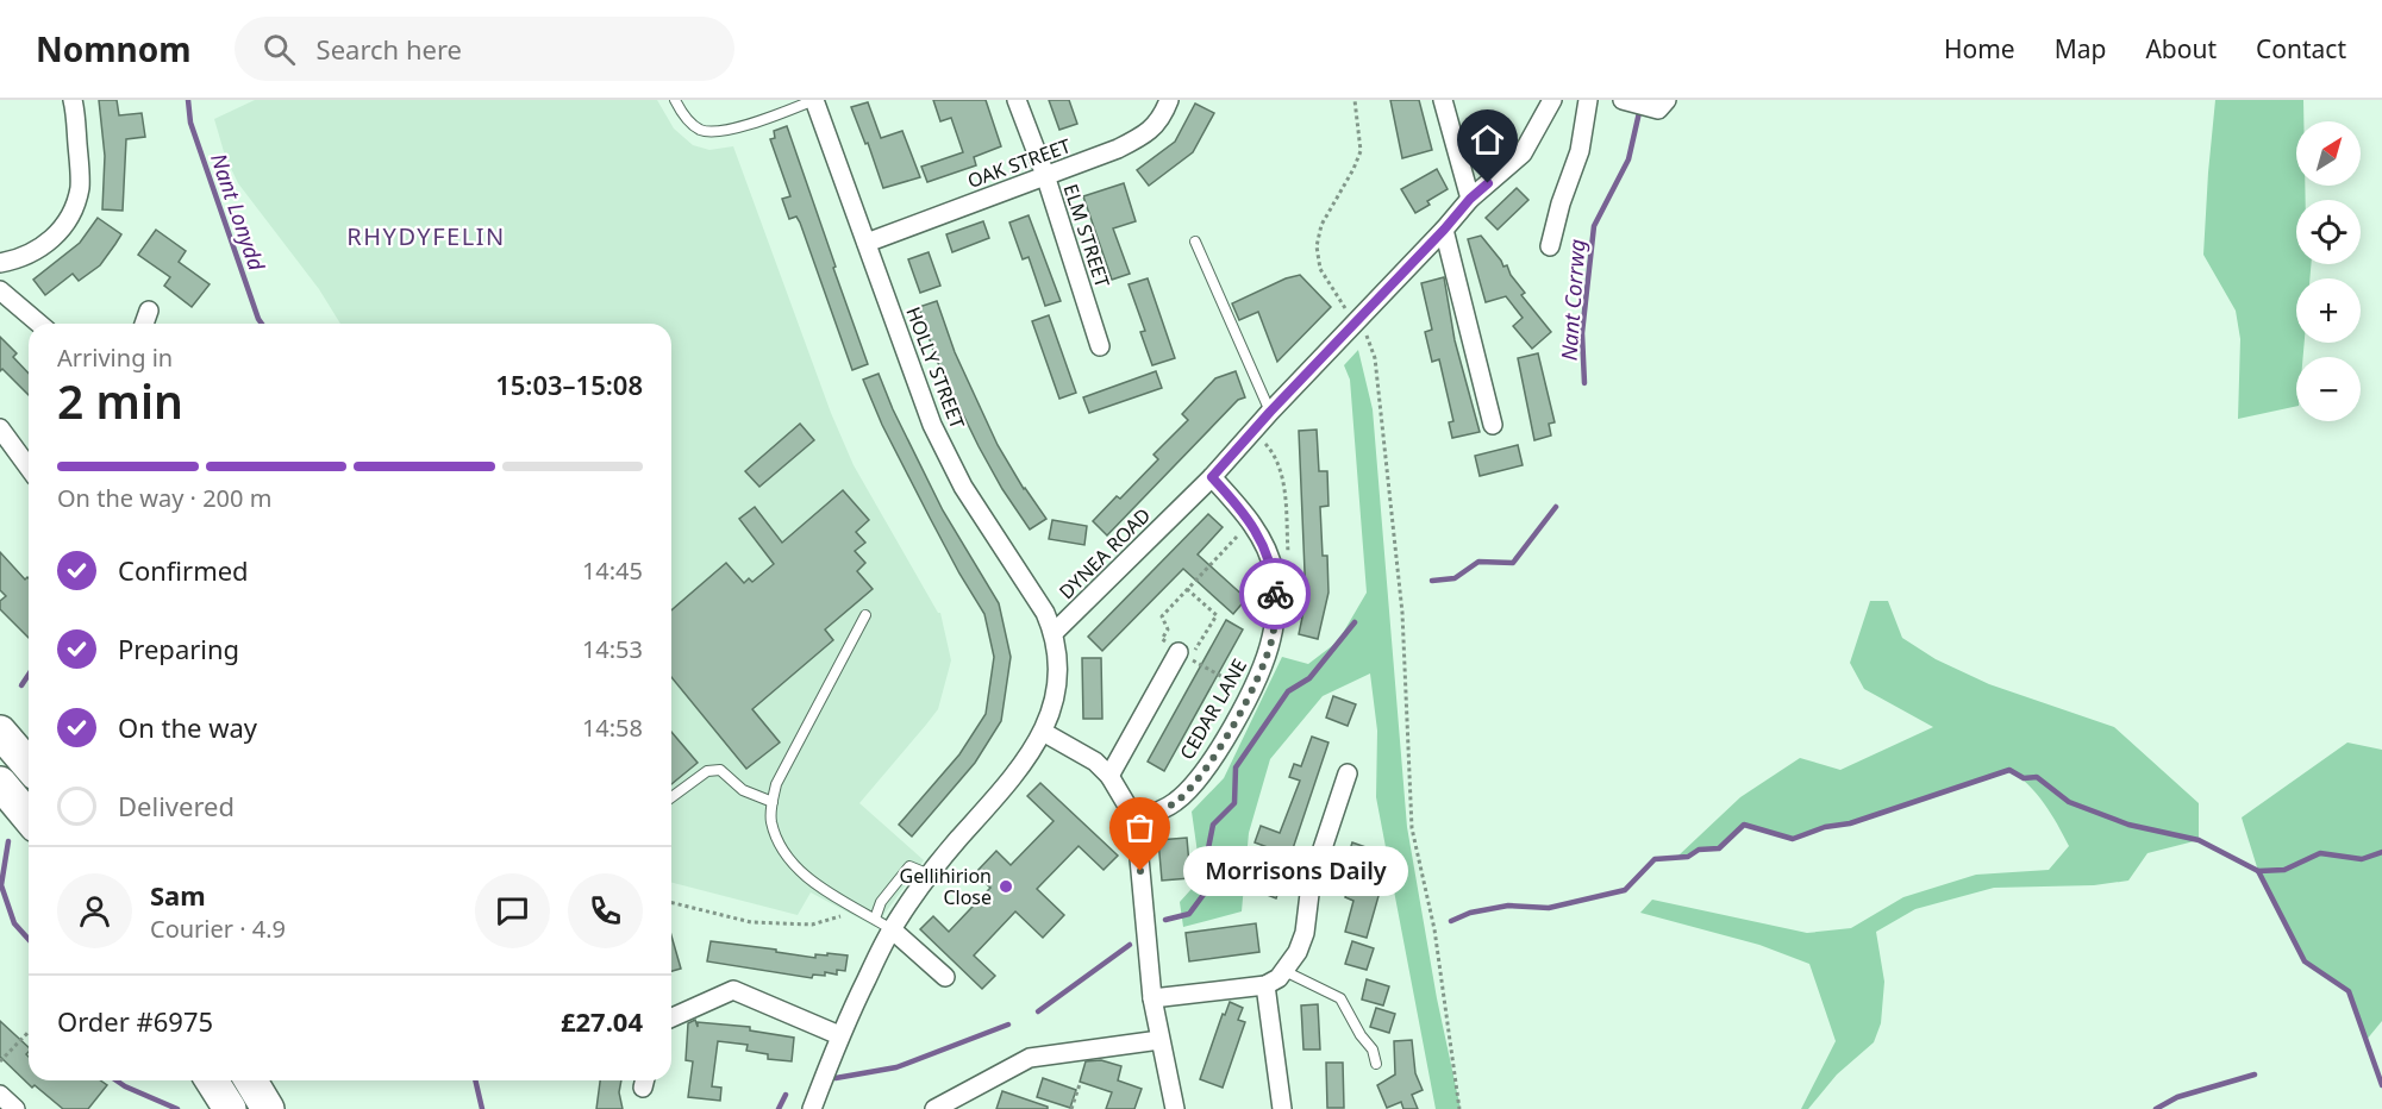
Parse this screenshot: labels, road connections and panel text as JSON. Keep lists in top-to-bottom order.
{
  "streets": {
    "street": [
      "OAK STREET",
      "ELM STREET",
      "HOLLY STREET",
      "DYNEA ROAD",
      "CEDAR LANE"
    ]
  },
  "crossings": [
    ["OAK STREET", "ELM STREET"],
    ["OAK STREET", "HOLLY STREET"],
    ["HOLLY STREET", "DYNEA ROAD"],
    ["DYNEA ROAD", "CEDAR LANE"]
  ],
  "districts": ["RHYDYFELIN"],
  "water": ["Nant Lonydd", "Nant Corrwg"],
  "places": ["Morrisons Daily", "Gellihirion Close"],
  "north": "top right",
  "page": {
    "header": "Nomnom",
    "search": "Search here",
    "nav": [
      "Home",
      "Map",
      "About",
      "Contact"
    ],
    "map_buttons": ["+", "−"],
    "heading": ["2 min", "Arriving in", "15:03–15:08"],
    "panel": [
      "Sam",
      "Courier · 4.9",
      "Order #6975",
      "£27.04"
    ],
    "bar": "On the way · 200 m",
    "list": [
      ["Confirmed", "14:45"],
      ["Preparing", "14:53"],
      ["On the way", "14:58"],
      "Delivered"
    ],
    "bubble": "Morrisons Daily"
  }
}
